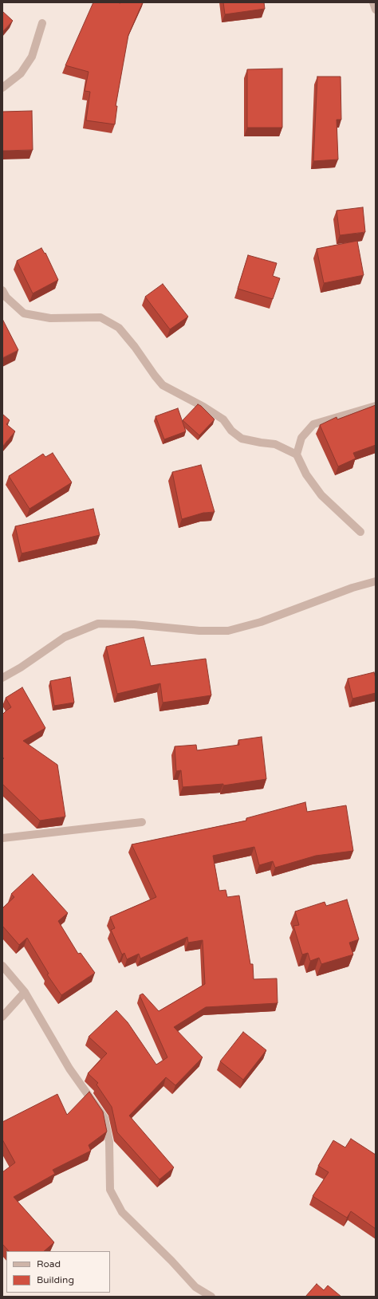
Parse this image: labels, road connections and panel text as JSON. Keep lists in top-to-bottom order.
{
  "legend": ["Road", "Building"]
}
